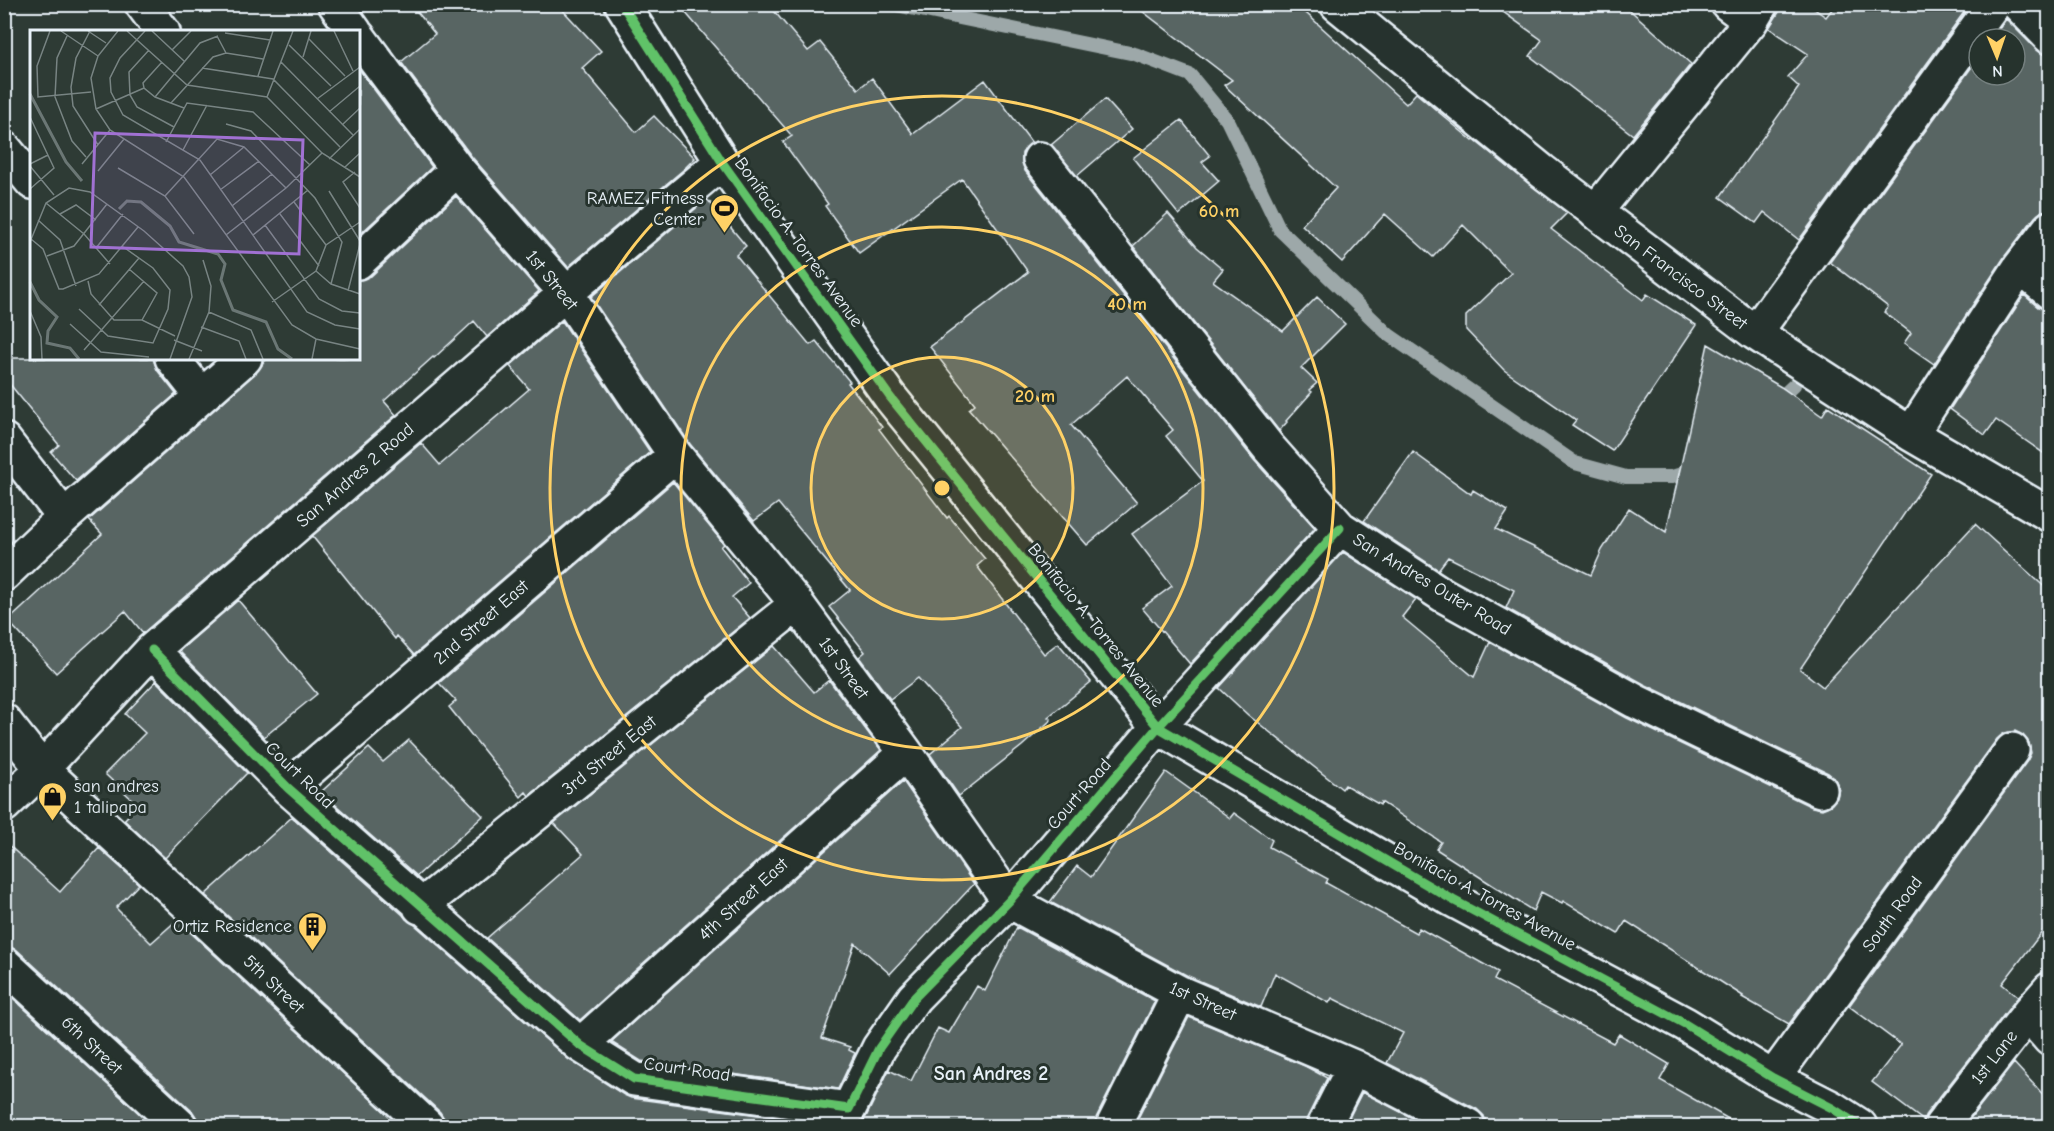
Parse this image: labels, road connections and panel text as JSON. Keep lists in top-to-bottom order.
{
  "streets": {
    "street": [
      "Bonifacio A. Torres Avenue",
      "San Francisco Street",
      "1st Street",
      "San Andres 2 Road",
      "San Andres Outer Road",
      "2nd Street East",
      "3rd Street East",
      "Court Road",
      "4th Street East",
      "South Road",
      "5th Street",
      "6th Street",
      "1st Lane"
    ]
  },
  "crossings": [
    ["Bonifacio A. Torres Avenue", "San Andres 2 Road"],
    ["Bonifacio A. Torres Avenue", "Court Road"],
    ["Bonifacio A. Torres Avenue", "South Road"],
    ["1st Street", "San Andres 2 Road"],
    ["1st Street", "2nd Street East"],
    ["1st Street", "3rd Street East"],
    ["1st Street", "Court Road"],
    ["1st Street", "4th Street East"],
    ["San Andres 2 Road", "Court Road"],
    ["San Andres 2 Road", "5th Street"],
    ["San Andres Outer Road", "Court Road"],
    ["2nd Street East", "Court Road"],
    ["3rd Street East", "Court Road"],
    ["Court Road", "4th Street East"]
  ],
  "districts": ["San Andres 2"],
  "places": {
    "sports": ["RAMEZ Fitness Center"],
    "shop": ["san andres 1 talipapa"],
    "building": ["Ortiz Residence"]
  },
  "north": "bottom",
  "rings": ["60 m", "40 m", "20 m"]
}
